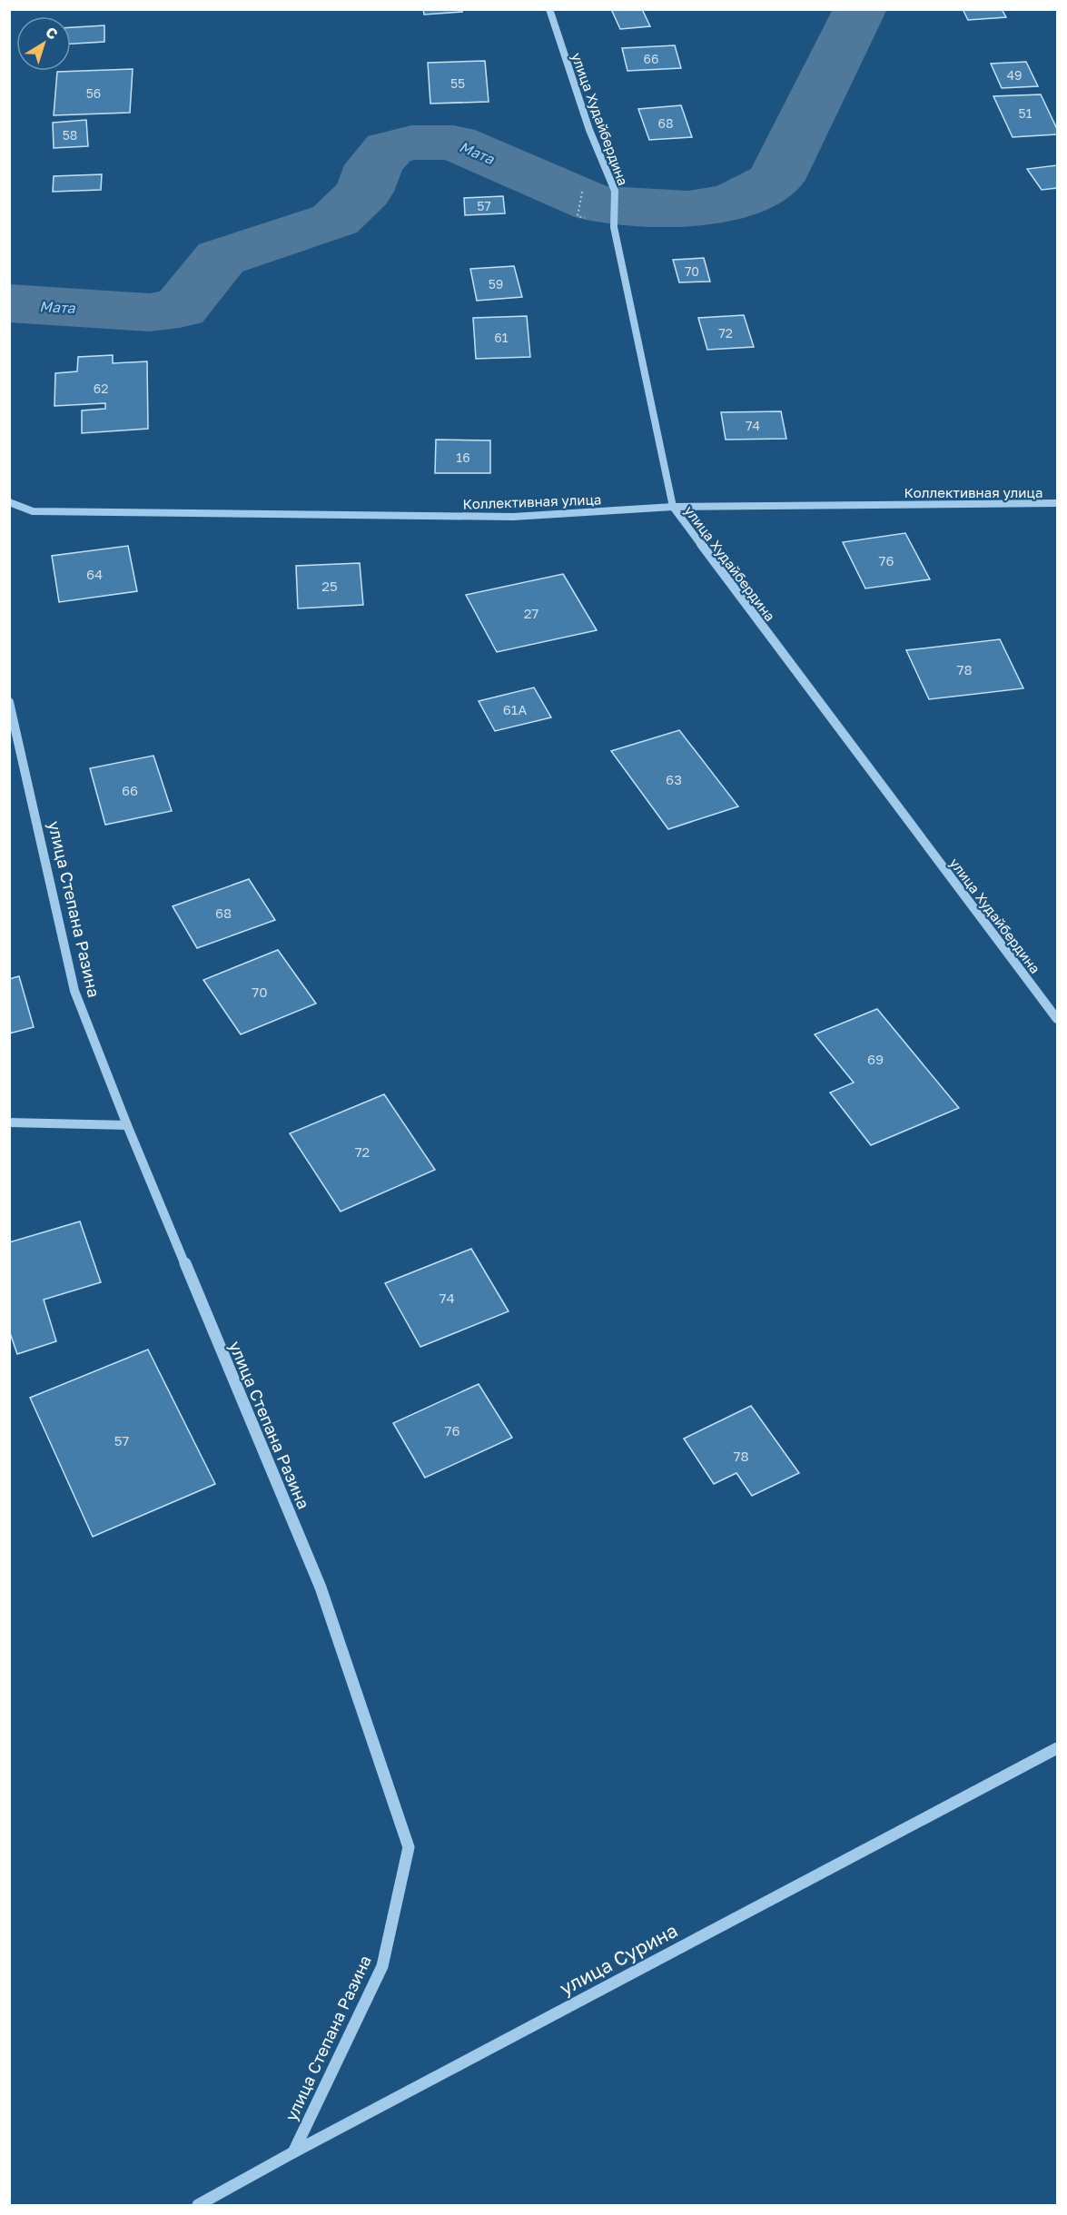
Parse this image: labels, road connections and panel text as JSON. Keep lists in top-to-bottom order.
{
  "streets": {
    "street": [
      "улица Худайбердина",
      "Коллективная улица",
      "улица Степана Разина",
      "улица Сурина"
    ]
  },
  "crossings": [
    ["улица Худайбердина", "Коллективная улица"],
    ["улица Степана Разина", "улица Сурина"]
  ],
  "water": ["Мата"],
  "house_numbers": [
    "66",
    "49",
    "55",
    "56",
    "51",
    "68",
    "58",
    "57",
    "70",
    "59",
    "72",
    "61",
    "62",
    "74",
    "16",
    "76",
    "64",
    "25",
    "27",
    "78",
    "61А",
    "63",
    "66",
    "68",
    "70",
    "69",
    "72",
    "74",
    "76",
    "57",
    "78"
  ],
  "north": "top right"
}
